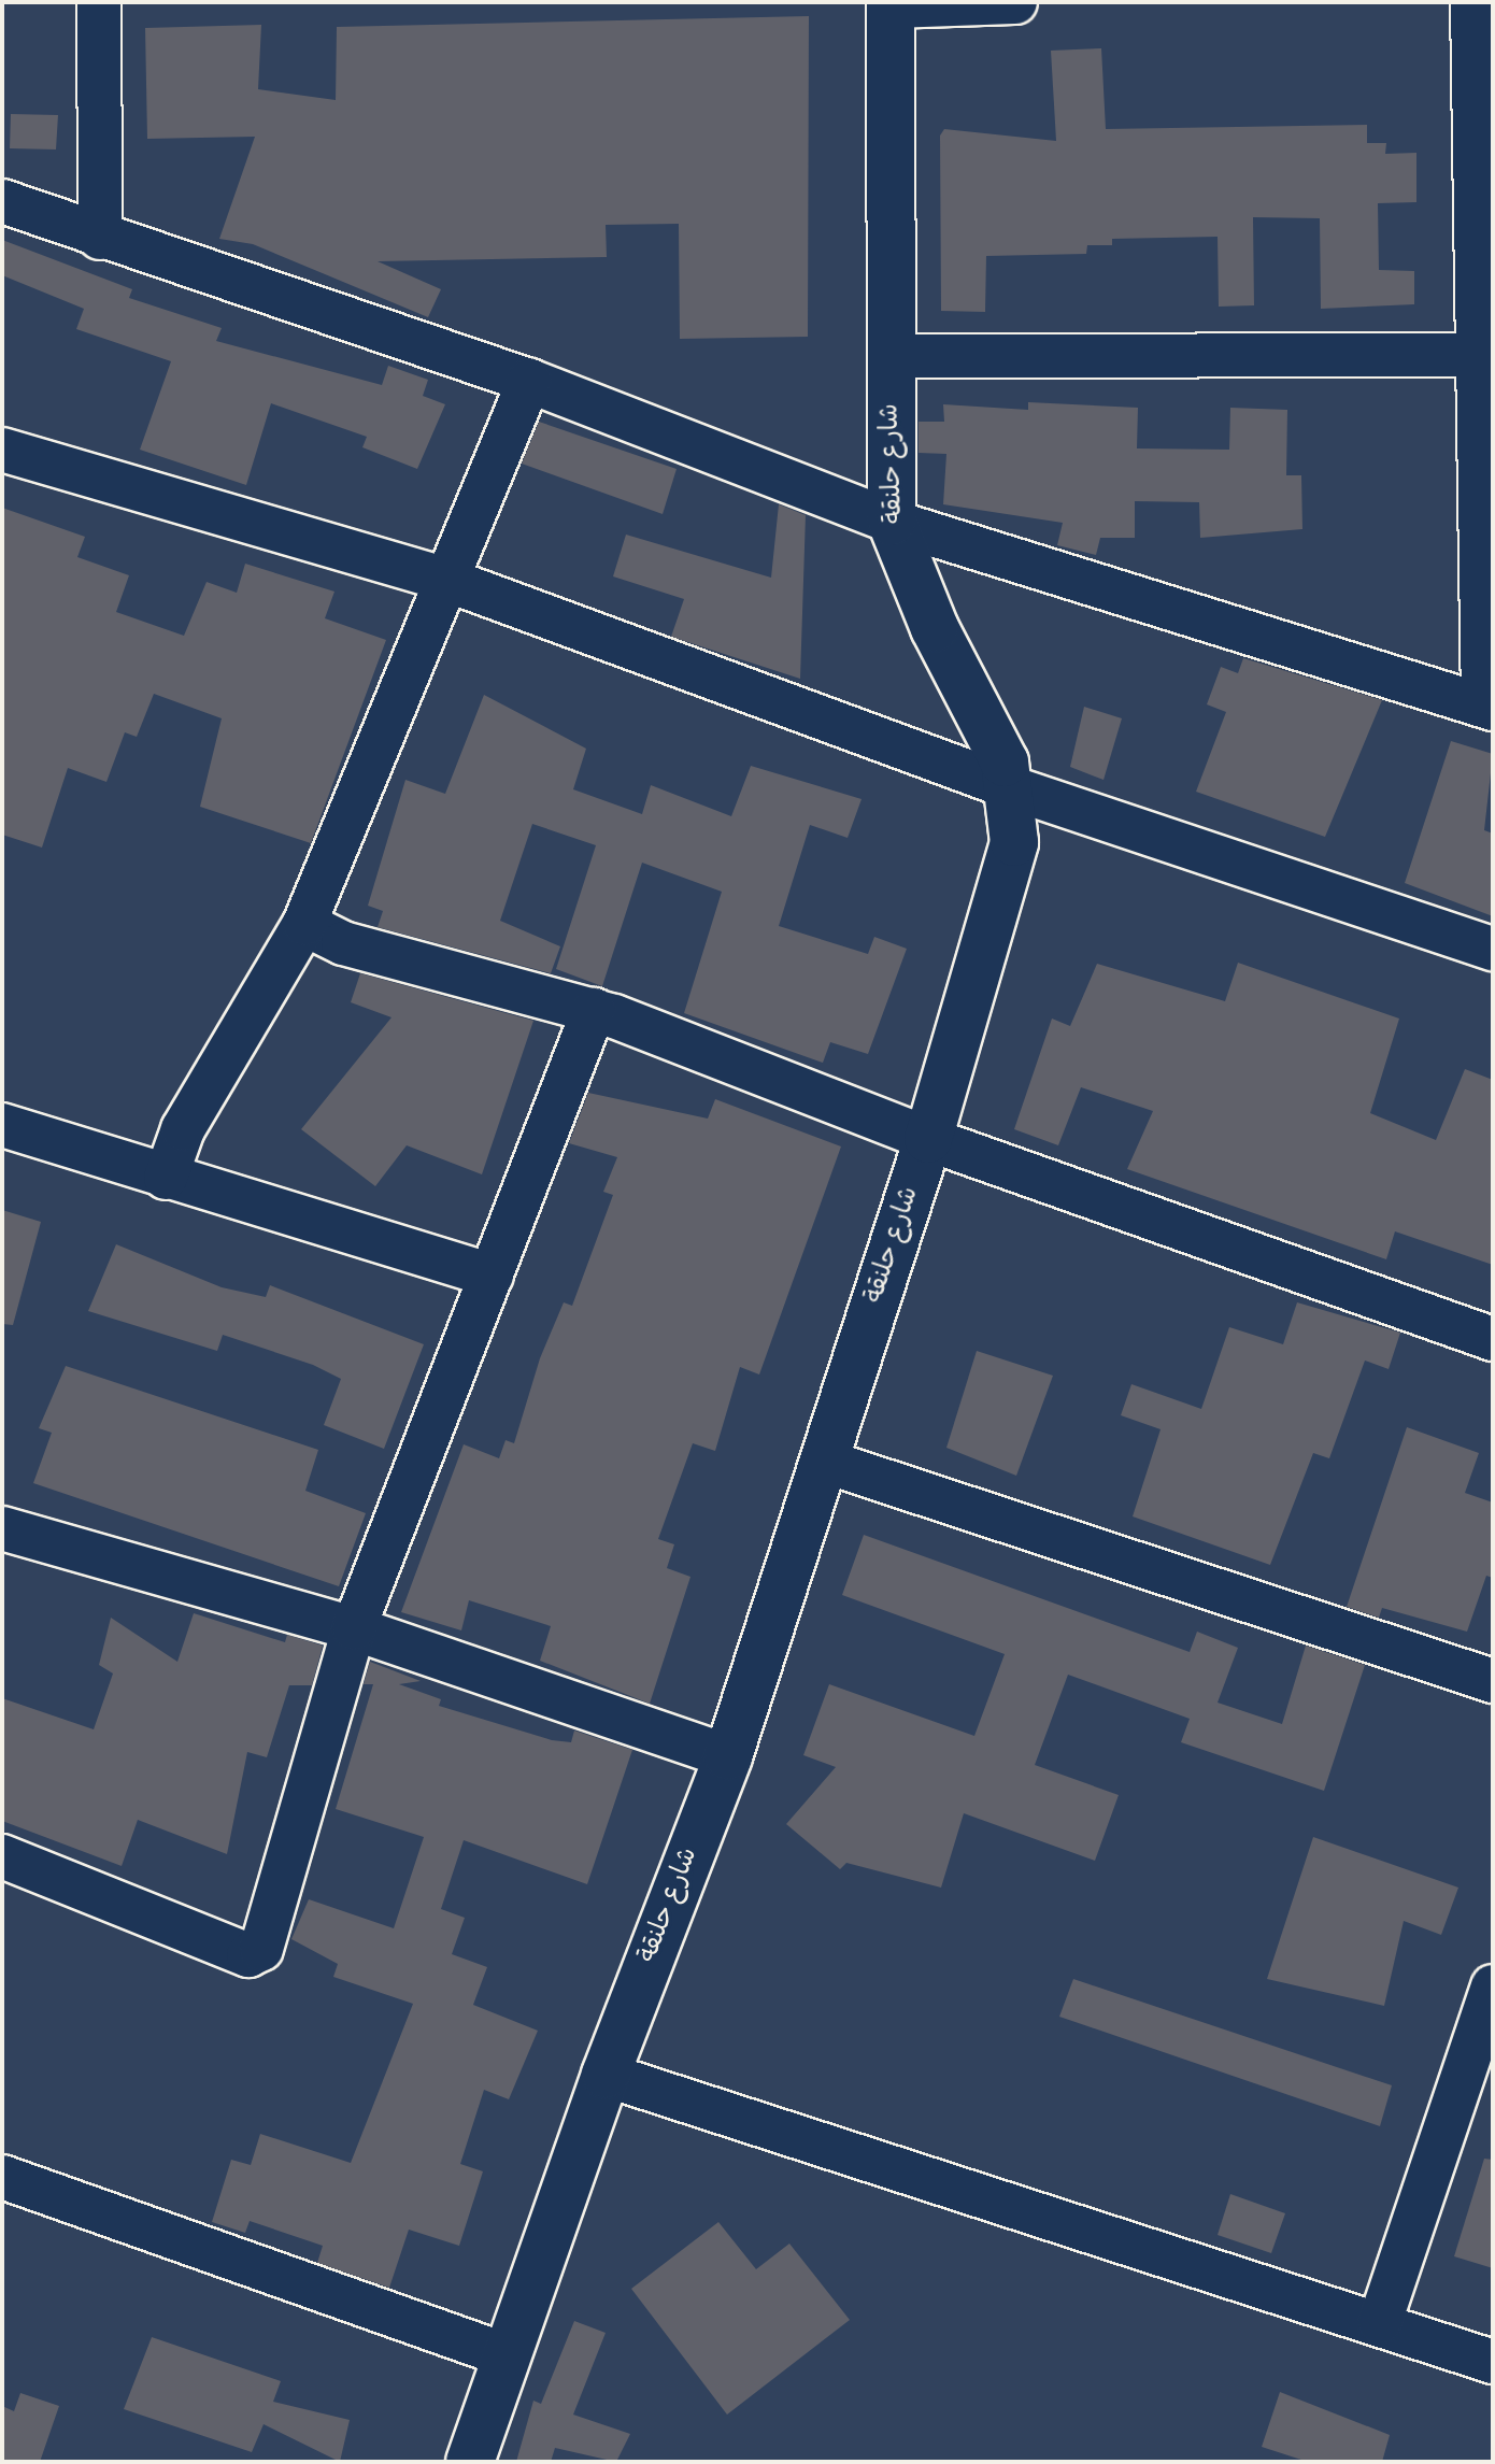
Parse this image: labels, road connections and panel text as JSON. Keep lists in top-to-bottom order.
{
  "streets": {
    "street": ["شارع حلنقة"]
  }
}
